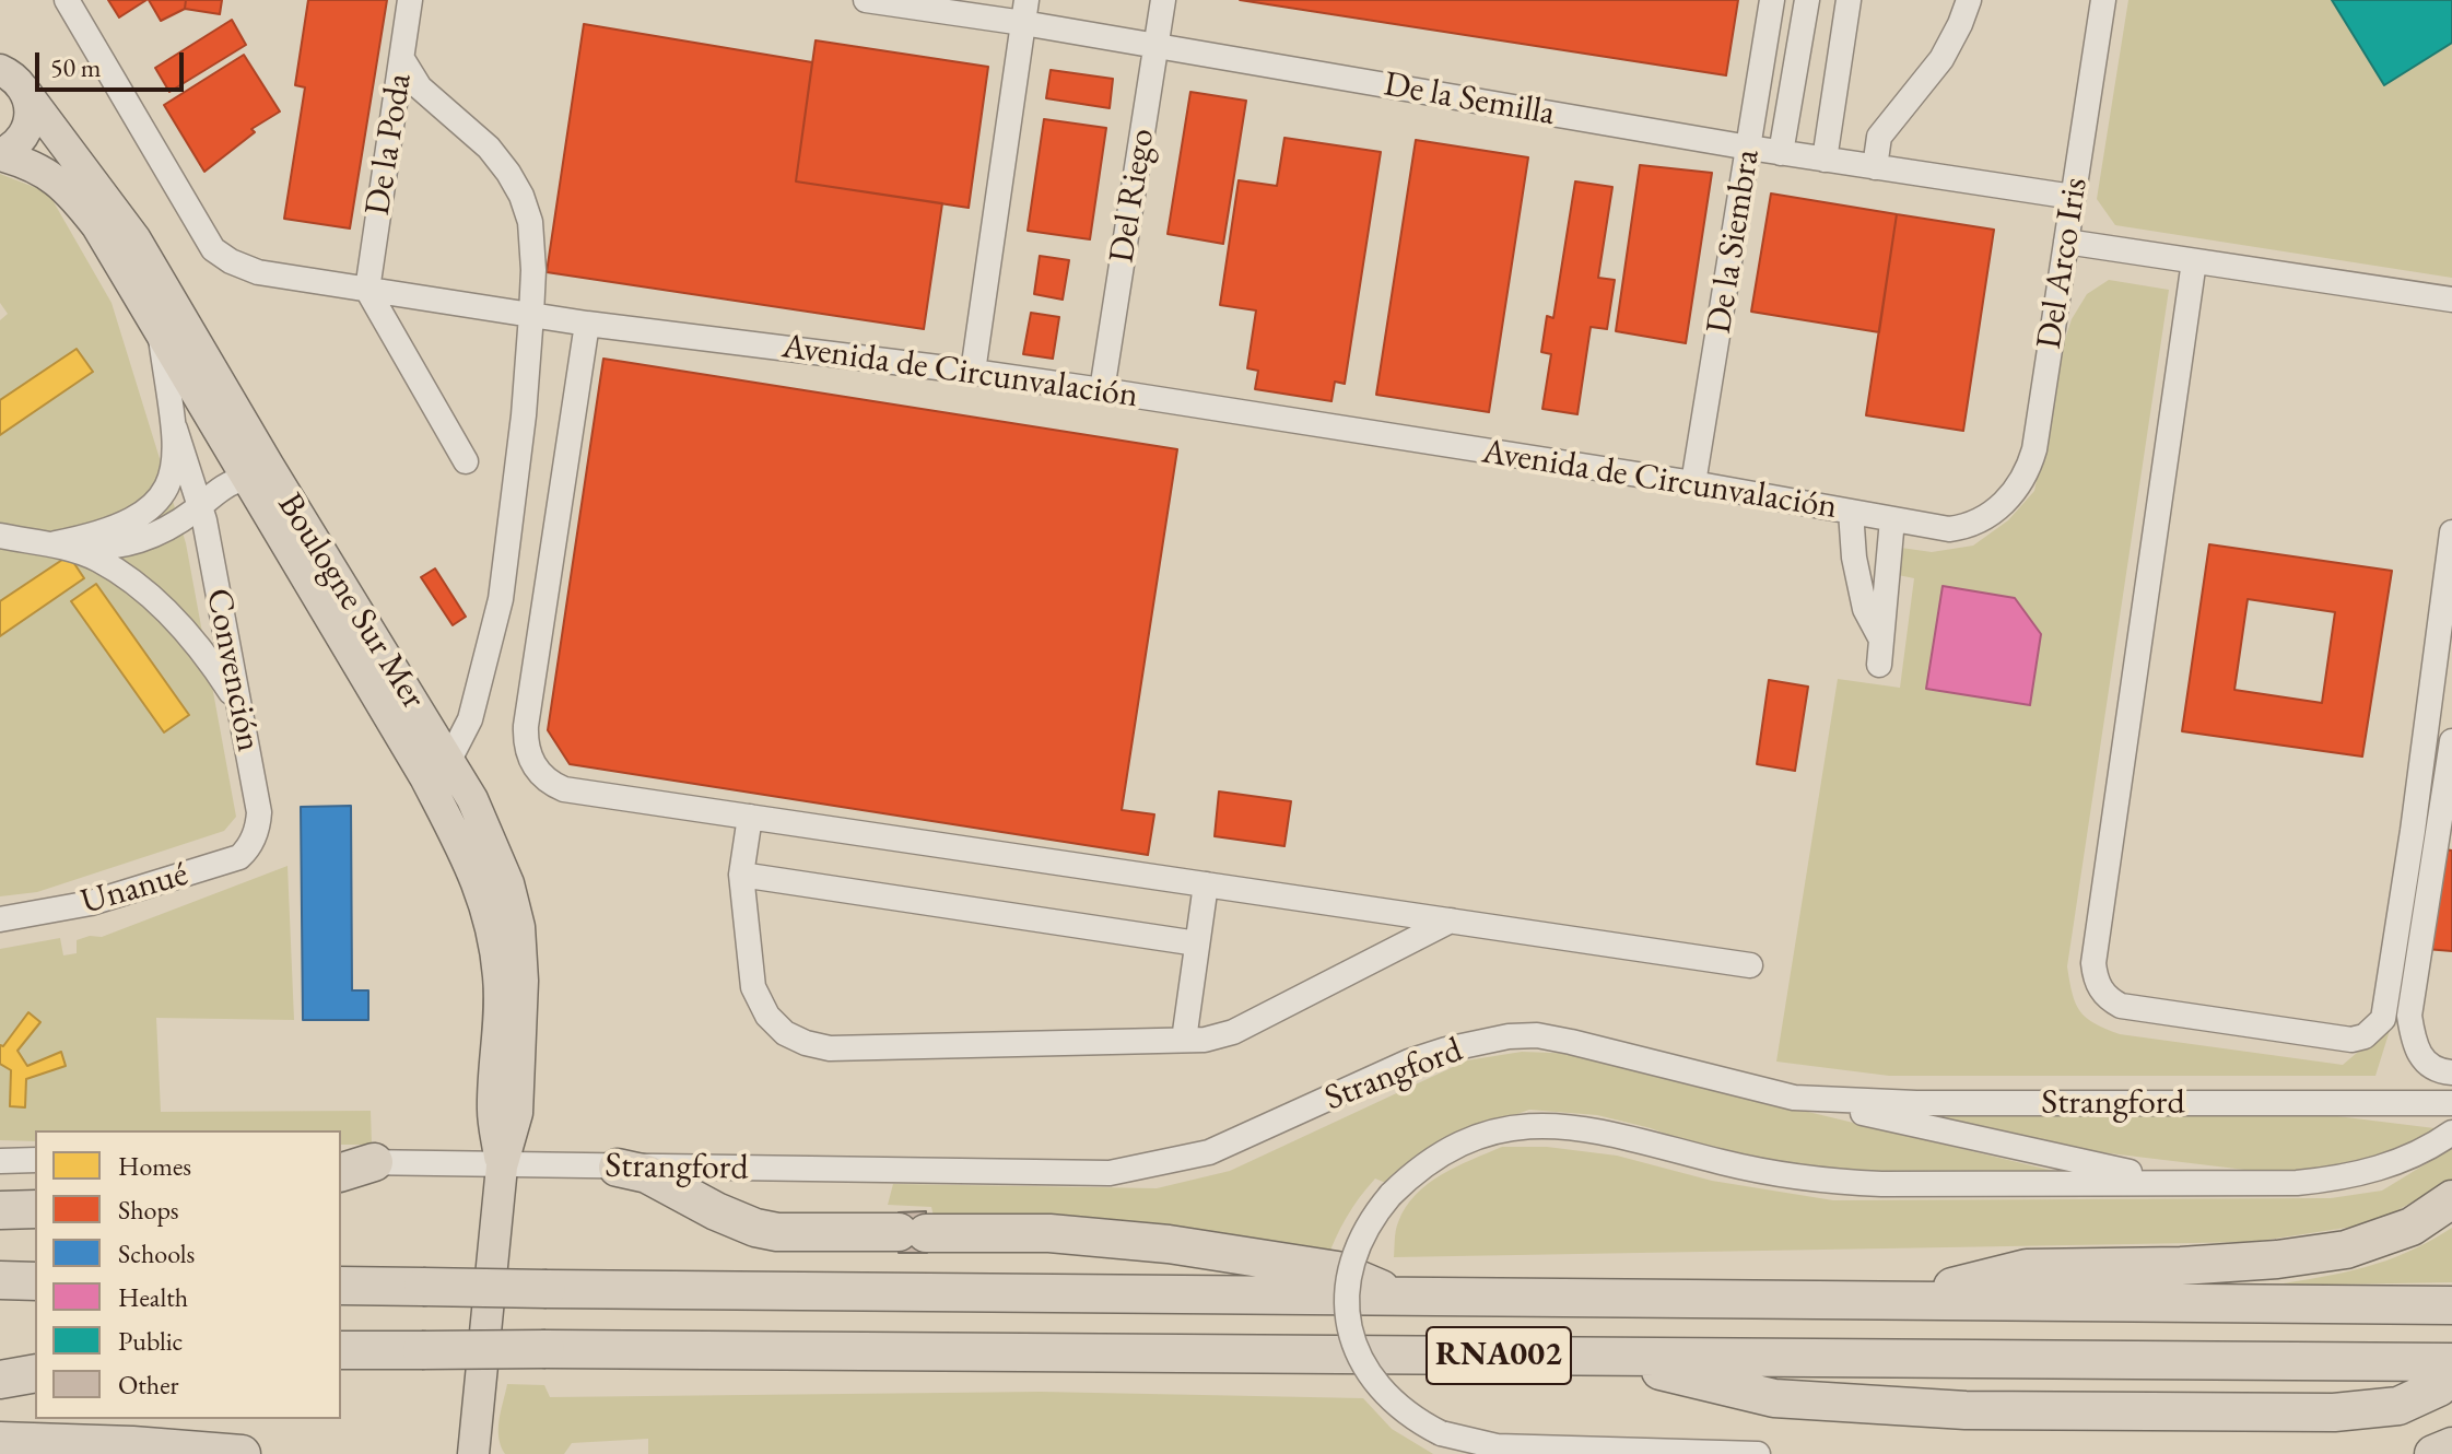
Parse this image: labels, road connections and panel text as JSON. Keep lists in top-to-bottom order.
{
  "streets": {
    "highway": ["RNA002"],
    "main road": ["Boulogne Sur Mer"],
    "street": [
      "De la Semilla",
      "De la Poda",
      "Del Riego",
      "De la Siembra",
      "Del Arco Iris",
      "Avenida de Circunvalación",
      "Convención",
      "Unanué",
      "Strangford"
    ]
  },
  "crossings": [
    ["De la Semilla", "Del Riego"],
    ["De la Semilla", "De la Siembra"],
    ["De la Semilla", "Del Arco Iris"],
    ["De la Poda", "Avenida de Circunvalación"],
    ["Del Riego", "Avenida de Circunvalación"],
    ["De la Siembra", "Avenida de Circunvalación"],
    ["Del Arco Iris", "Avenida de Circunvalación"],
    ["Boulogne Sur Mer", "Strangford"],
    ["Convención", "Unanué"]
  ],
  "legend": [
    "Homes",
    "Shops",
    "Schools",
    "Health",
    "Public",
    "Other"
  ],
  "scale_bar": "50 m"
}
